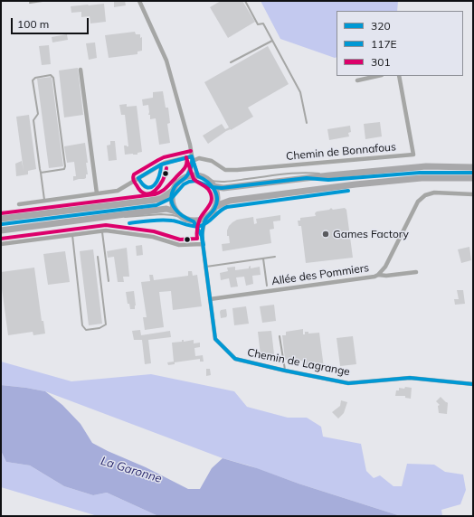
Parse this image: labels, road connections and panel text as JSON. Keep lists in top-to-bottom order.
{
  "streets": {
    "street": ["Chemin de Bonnafous", "Allée des Pommiers", "Chemin de Lagrange"]
  },
  "crossings": [
    ["Allée des Pommiers", "Chemin de Lagrange"]
  ],
  "water": ["La Garonne"],
  "places": ["Games Factory"],
  "lines": ["transit line 301", "transit line 320", "transit line 117E"],
  "legend": ["320", "117E", "301"],
  "scale_bar": "100 m"
}
